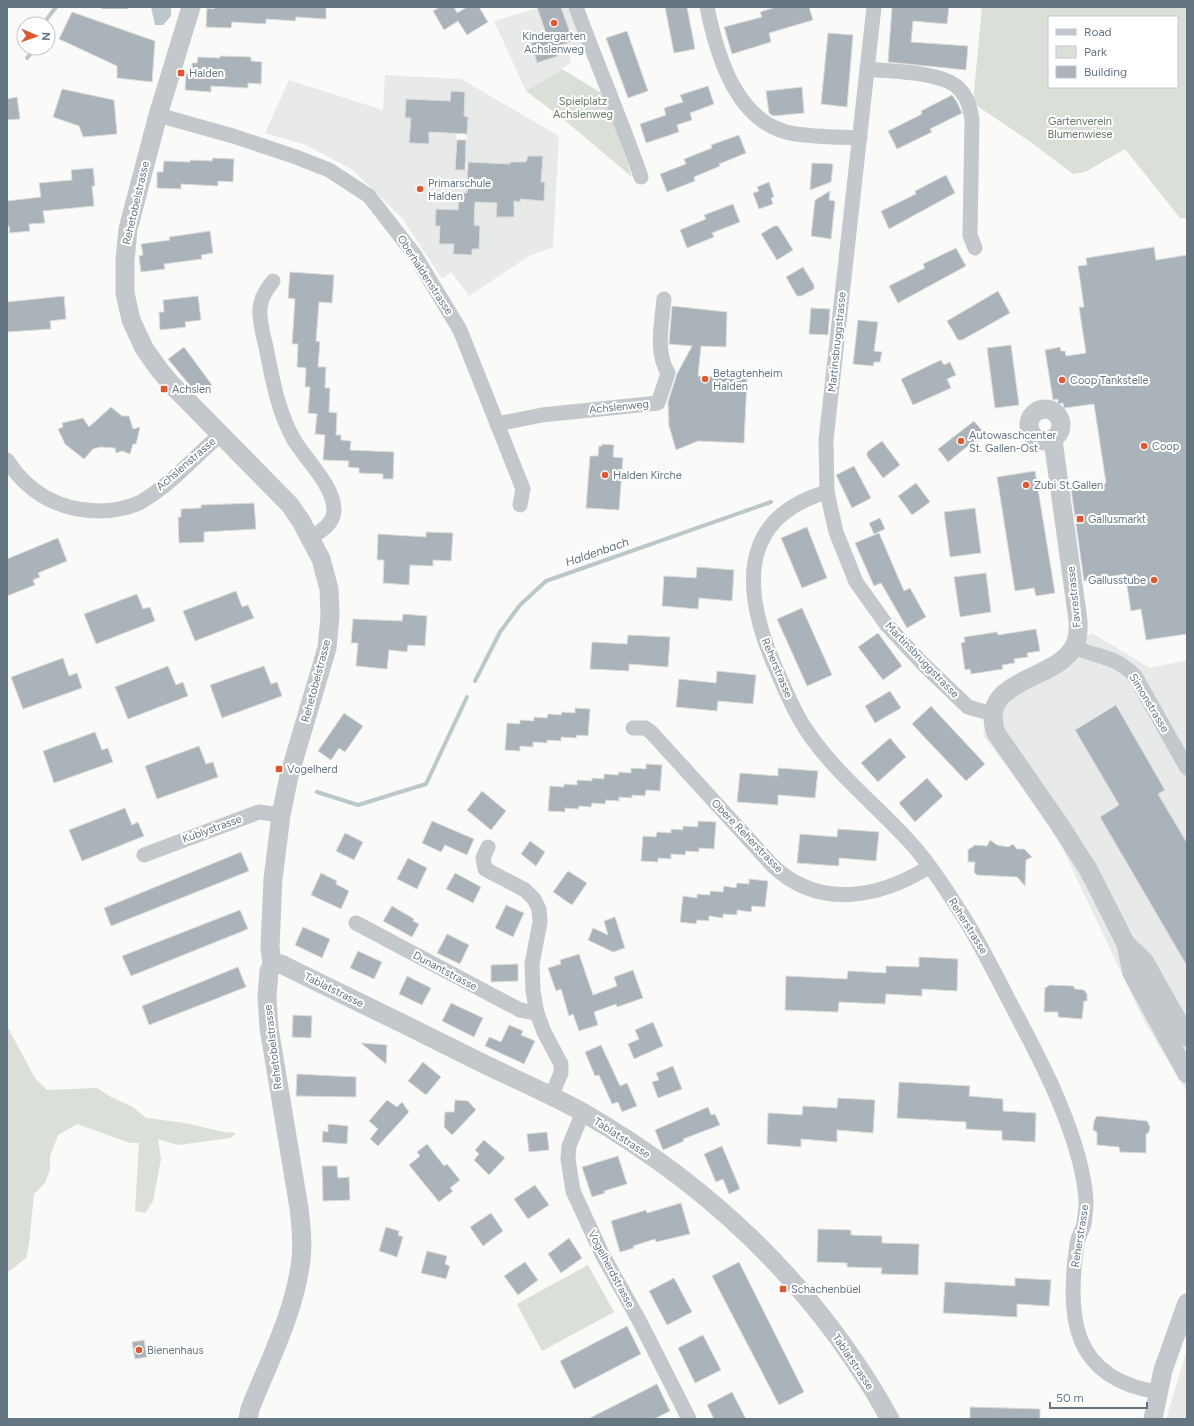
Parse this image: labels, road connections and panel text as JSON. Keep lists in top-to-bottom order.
{
  "streets": {
    "street": [
      "Rehetobelstrasse",
      "Oberhaldenstrasse",
      "Martinsbruggstrasse",
      "Achslenweg",
      "Achslenstrasse",
      "Favrestrasse",
      "Reherstrasse",
      "Simonstrasse",
      "Kublystrasse",
      "Obere Reherstrasse",
      "Dunantstrasse",
      "Tablatstrasse",
      "Vogelherdstrasse"
    ]
  },
  "crossings": [
    ["Rehetobelstrasse", "Oberhaldenstrasse"],
    ["Rehetobelstrasse", "Achslenstrasse"],
    ["Rehetobelstrasse", "Kublystrasse"],
    ["Rehetobelstrasse", "Tablatstrasse"],
    ["Oberhaldenstrasse", "Achslenweg"],
    ["Martinsbruggstrasse", "Reherstrasse"],
    ["Favrestrasse", "Simonstrasse"],
    ["Reherstrasse", "Obere Reherstrasse"],
    ["Tablatstrasse", "Vogelherdstrasse"]
  ],
  "water": ["Haldenbach"],
  "parks": ["Spielplatz Achslenweg", "Gartenverein Blumenwiese"],
  "places": {
    "other": [
      "Kindergarten Achslenweg",
      "Primarschule Halden",
      "Betagtenheim Halden",
      "Coop Tankstelle",
      "Autowaschcenter St. Gallen-Ost",
      "Coop",
      "Halden Kirche",
      "Zubi St.Gallen",
      "Gallusstube",
      "Bienenhaus"
    ],
    "transit": [
      "Halden",
      "Achslen",
      "Gallusmarkt",
      "Vogelherd",
      "Schachenbüel"
    ]
  },
  "legend": ["Road", "Park", "Building"],
  "scale_bar": "50 m",
  "north": "right"
}
